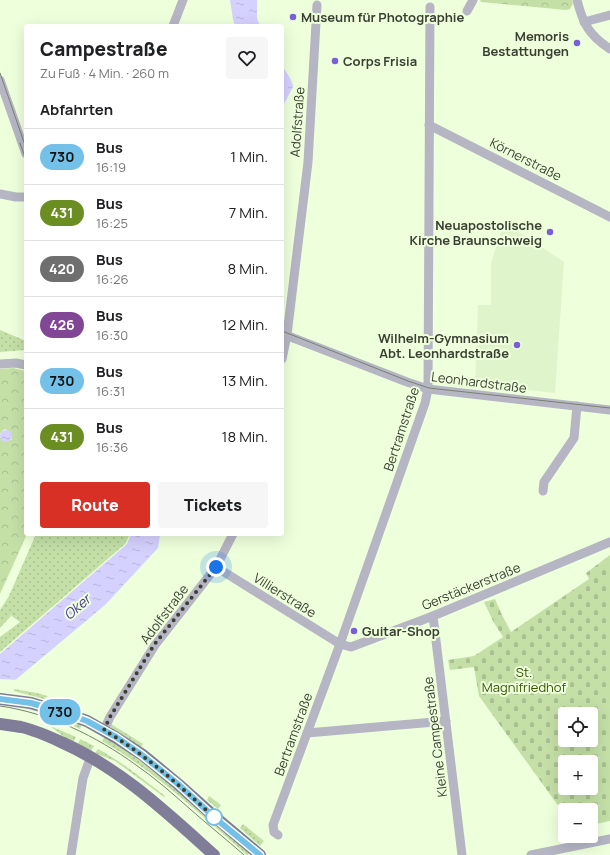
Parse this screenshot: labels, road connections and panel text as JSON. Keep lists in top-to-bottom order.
{
  "streets": {
    "street": [
      "Adolfstraße",
      "Körnerstraße",
      "Leonhardstraße",
      "Bertramstraße",
      "Gerstäckerstraße",
      "Villierstraße",
      "Kleine Campestraße"
    ]
  },
  "crossings": [
    ["Adolfstraße", "Leonhardstraße"],
    ["Adolfstraße", "Villierstraße"],
    ["Körnerstraße", "Bertramstraße"],
    ["Leonhardstraße", "Bertramstraße"],
    ["Bertramstraße", "Gerstäckerstraße"],
    ["Bertramstraße", "Villierstraße"],
    ["Gerstäckerstraße", "Villierstraße"],
    ["Gerstäckerstraße", "Kleine Campestraße"]
  ],
  "water": ["Oker"],
  "parks": ["St. Magnifriedhof"],
  "places": [
    "Museum für Photographie",
    "Memoris Bestattungen",
    "Corps Frisia",
    "Neuapostolische Kirche Braunschweig",
    "Wilhelm-Gymnasium Abt. Leonhardstraße",
    "Guitar-Shop"
  ],
  "lines": ["bus line 730"],
  "page": {
    "on_map": "730",
    "heading": [
      ["Campestraße", "Zu Fuß · 4 Min. · 260 m"],
      "Abfahrten"
    ],
    "list": [
      {
        "mark": "730",
        "name": "Bus",
        "note": "16:19",
        "value": "1 Min."
      },
      {
        "mark": "431",
        "name": "Bus",
        "note": "16:25",
        "value": "7 Min."
      },
      {
        "mark": "420",
        "name": "Bus",
        "note": "16:26",
        "value": "8 Min."
      },
      {
        "mark": "426",
        "name": "Bus",
        "note": "16:30",
        "value": "12 Min."
      },
      {
        "mark": "730",
        "name": "Bus",
        "note": "16:31",
        "value": "13 Min."
      },
      {
        "mark": "431",
        "name": "Bus",
        "note": "16:36",
        "value": "18 Min."
      }
    ],
    "buttons": ["Route", "Tickets"],
    "map_buttons": ["+", "−"]
  }
}
